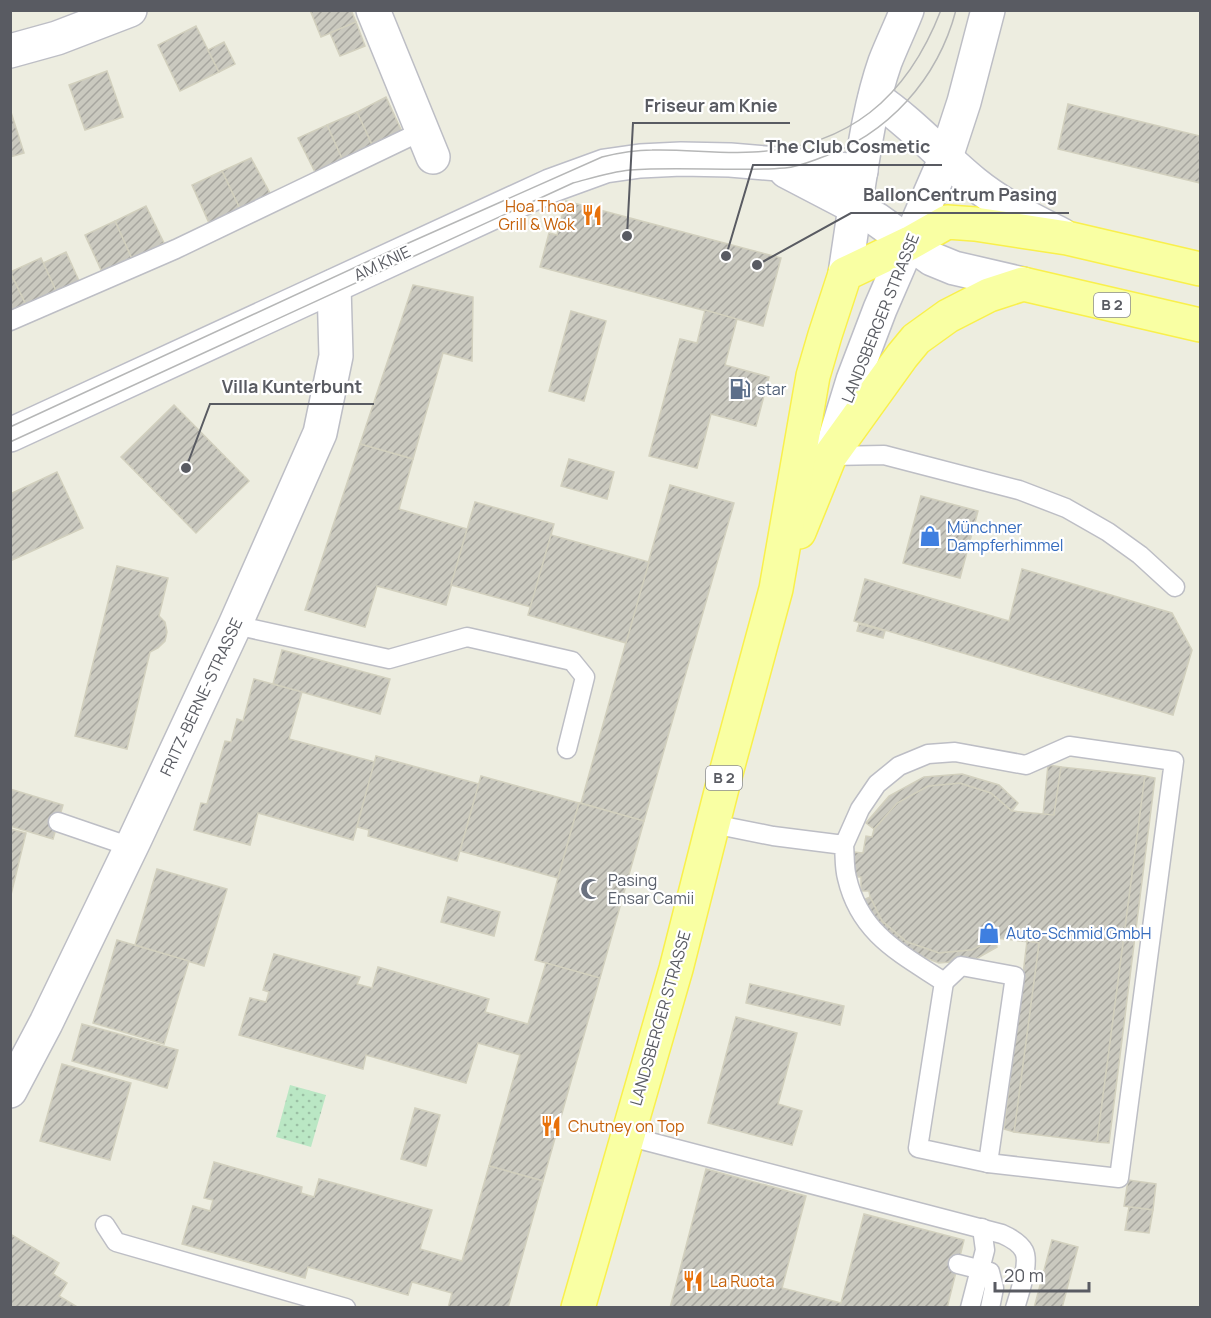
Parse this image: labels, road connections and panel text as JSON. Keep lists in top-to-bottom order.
{
  "streets": {
    "main road": [
      "AM KNIE",
      "B 2",
      "LANDSBERGER STRASSE",
      "FRITZ-BERNE-STRASSE"
    ]
  },
  "crossings": [
    ["AM KNIE", "B 2"],
    ["AM KNIE", "LANDSBERGER STRASSE"],
    ["AM KNIE", "FRITZ-BERNE-STRASSE"],
    ["B 2", "LANDSBERGER STRASSE"]
  ],
  "places": {
    "restaurant": ["Hoa Thoa Grill & Wok", "Chutney on Top", "La Ruota"],
    "other": [
      "Friseur am Knie",
      "The Club Cosmetic",
      "BallonCentrum Pasing",
      "Villa Kunterbunt"
    ],
    "fuel station": ["star"],
    "shop": ["Münchner Dampferhimmel", "Auto-Schmid GmbH"],
    "mosque": ["Pasing Ensar Camii"]
  },
  "scale_bar": "20 m"
}
